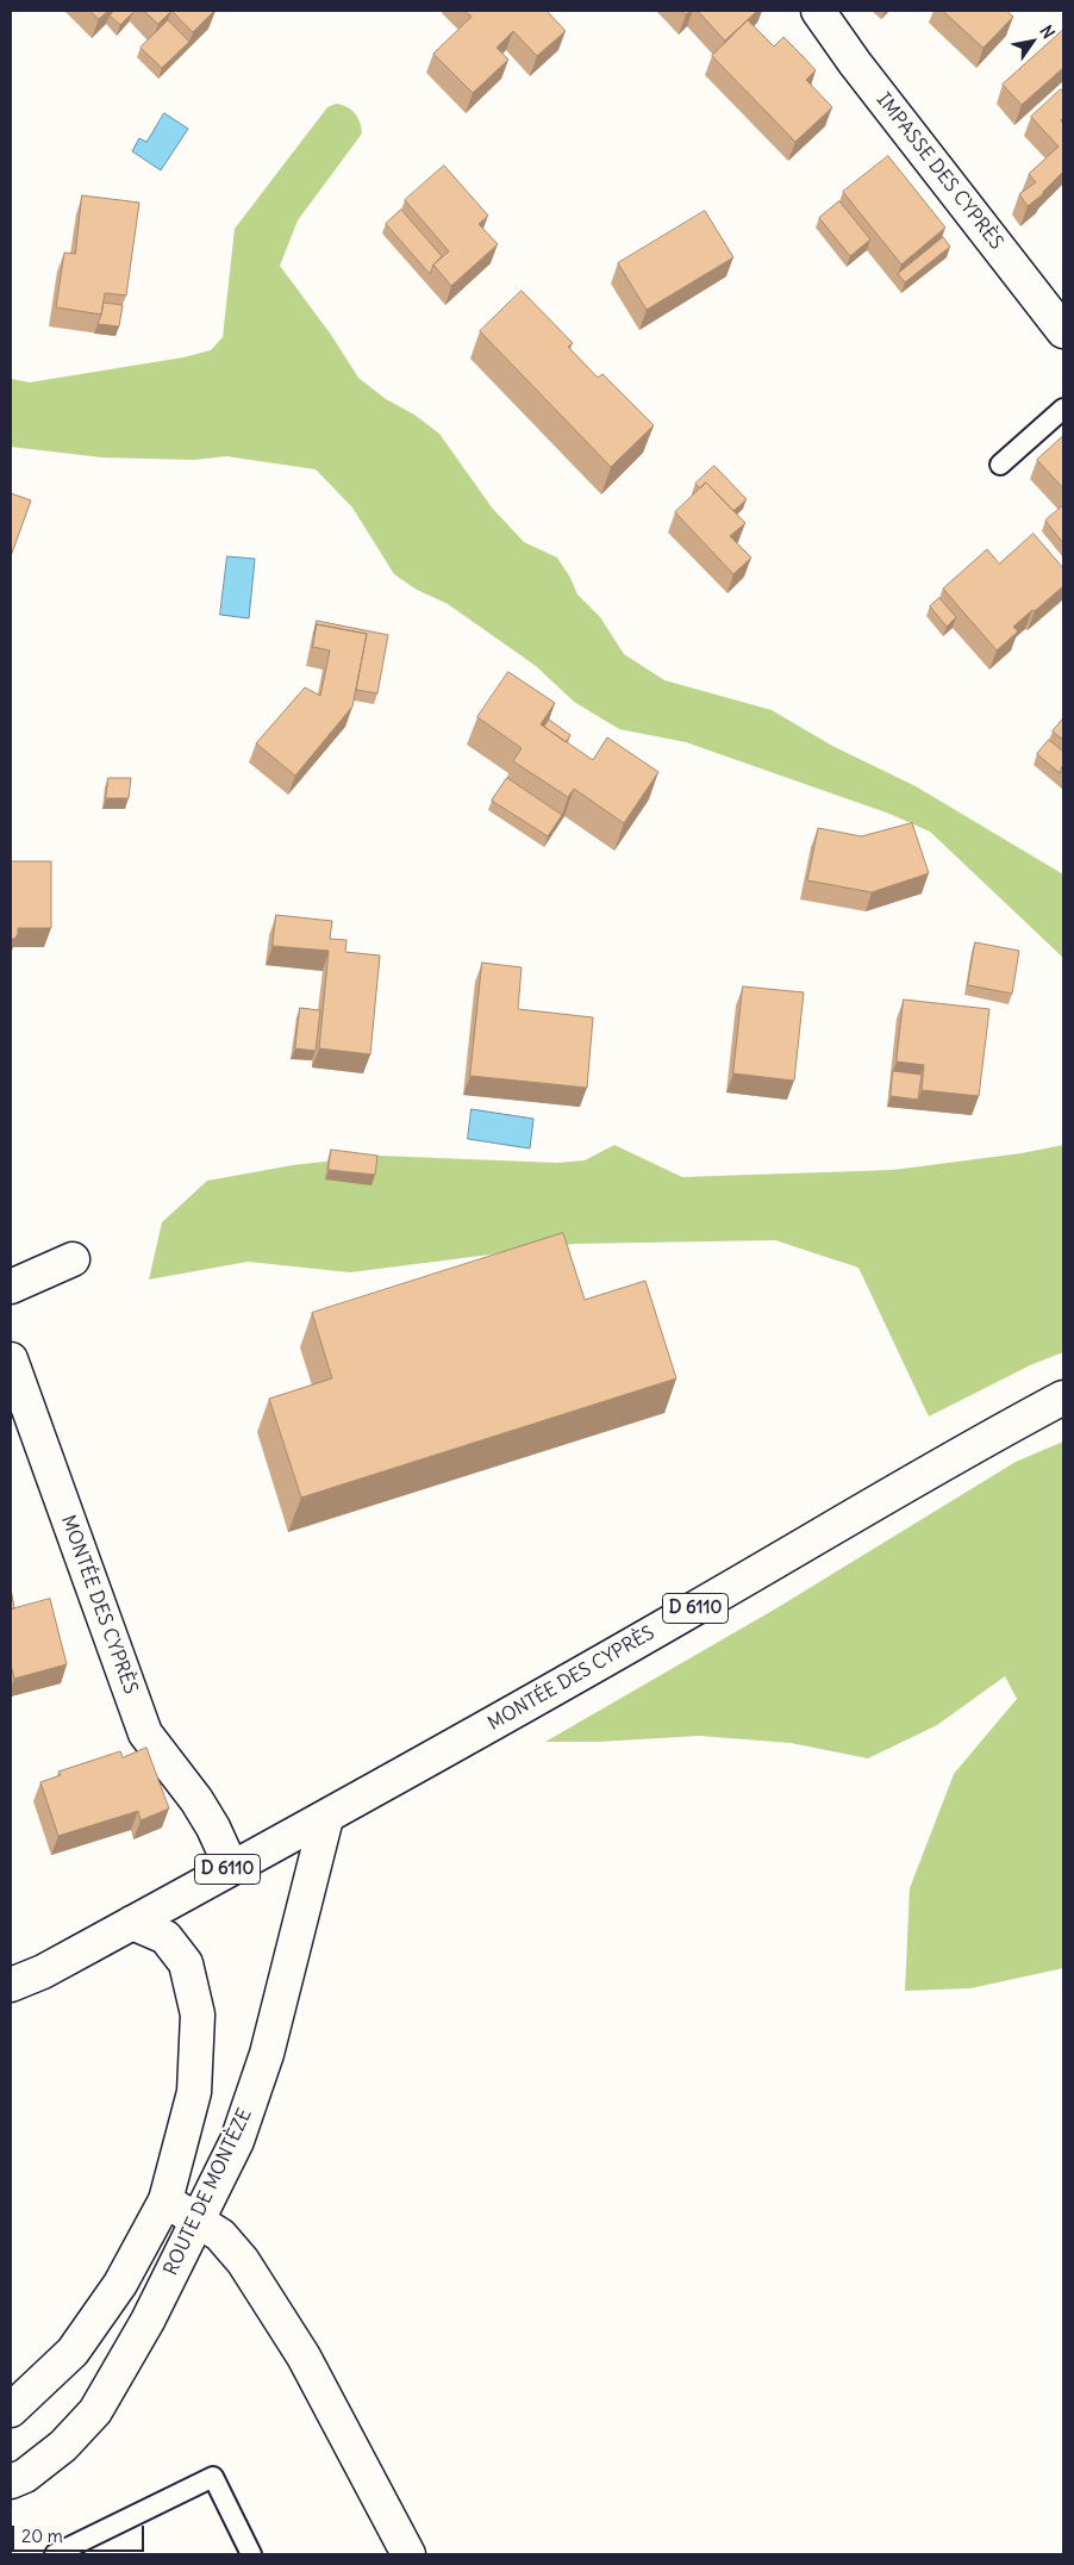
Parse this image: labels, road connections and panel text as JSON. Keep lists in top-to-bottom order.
{
  "streets": {
    "street": [
      "IMPASSE DES CYPRÈS",
      "MONTÉE DES CYPRÈS",
      "D 6110",
      "ROUTE DE MONTÈZE"
    ]
  },
  "crossings": [
    ["MONTÉE DES CYPRÈS", "ROUTE DE MONTÈZE"]
  ],
  "scale_bar": "20 m",
  "north": "top right"
}
